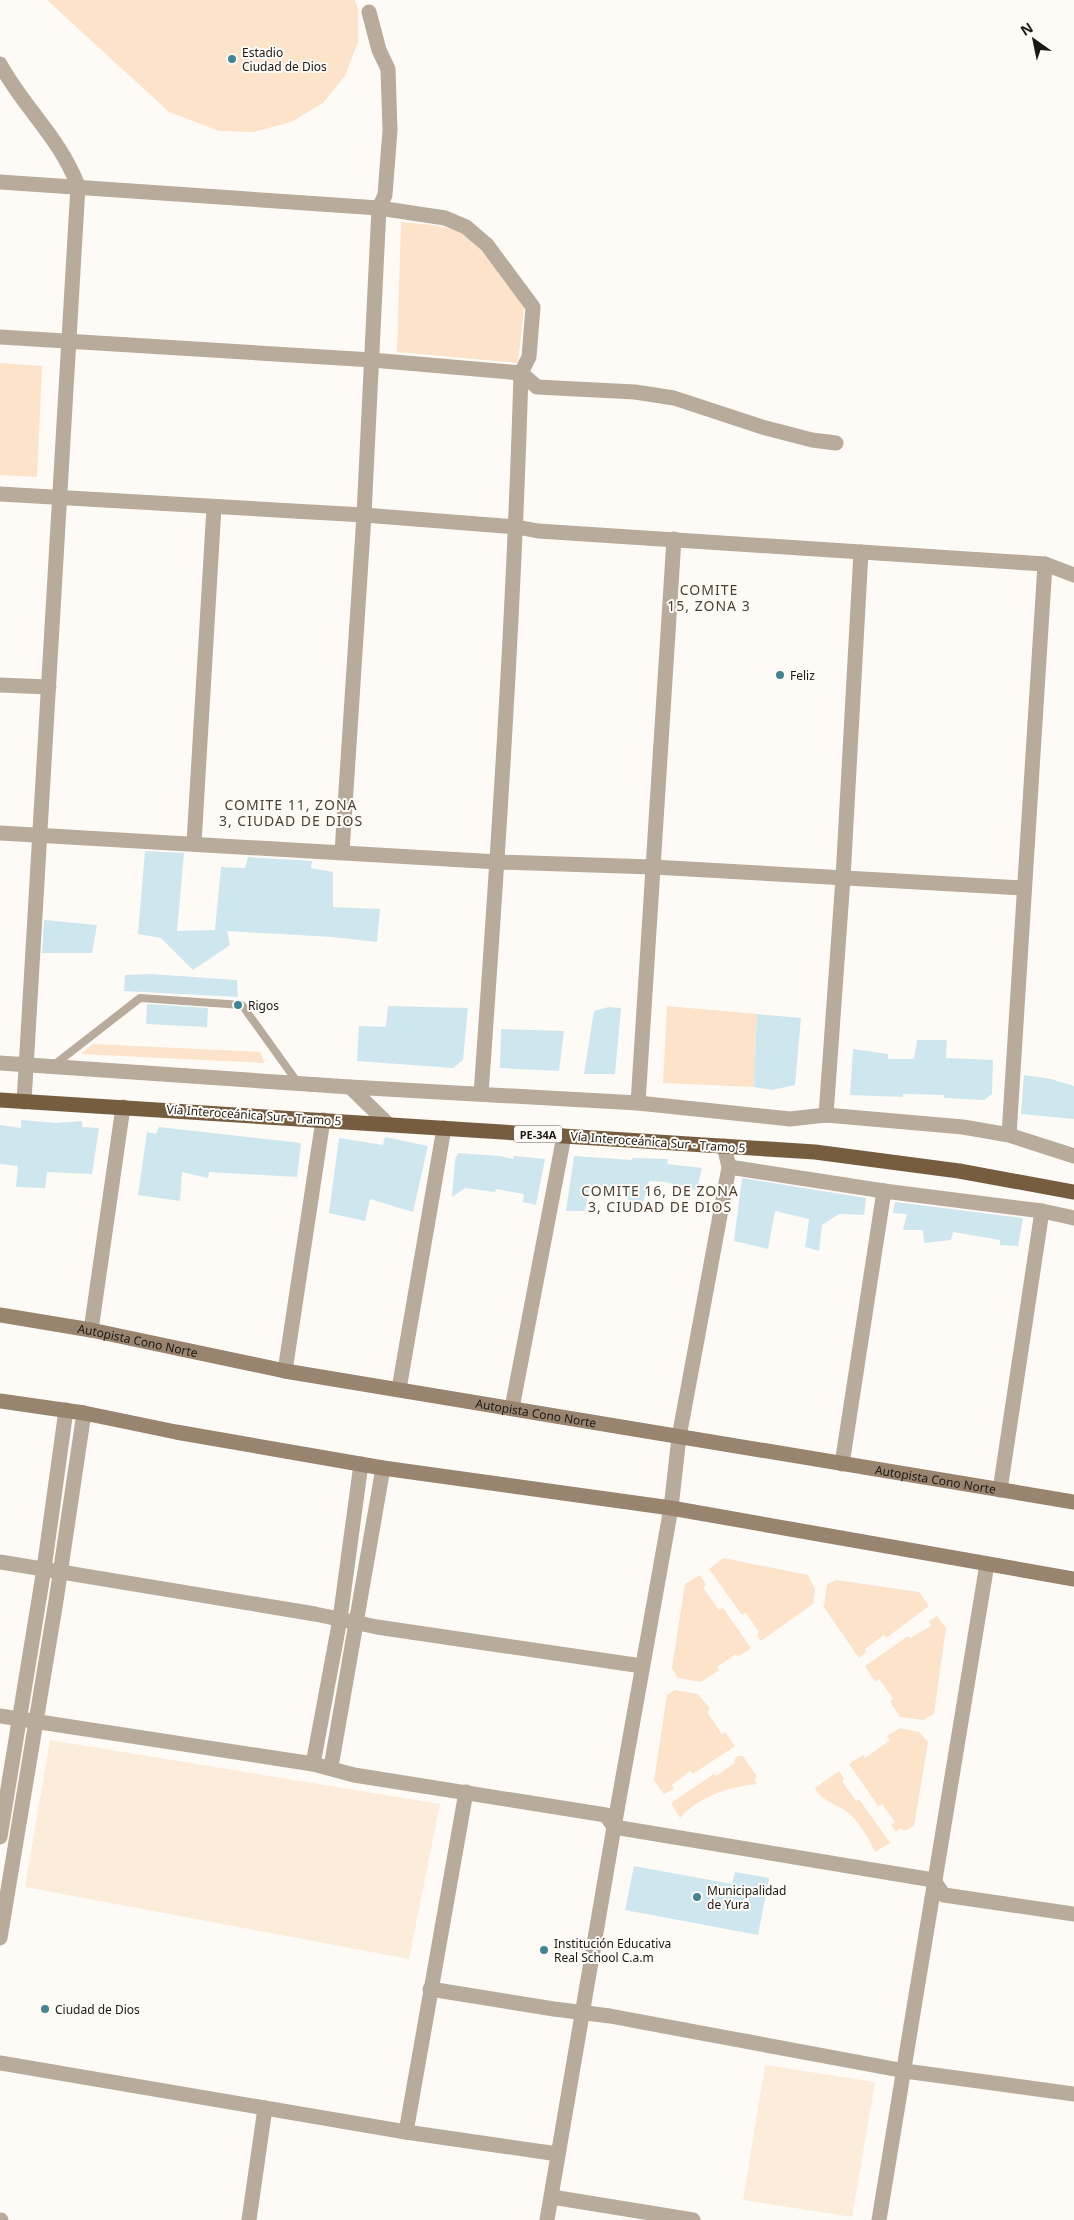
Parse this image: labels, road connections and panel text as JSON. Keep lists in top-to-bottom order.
{
  "streets": {
    "highway": ["Vía Interoceánica Sur - Tramo 5", "PE-34A"],
    "main road": ["Autopista Cono Norte"]
  },
  "districts": ["COMITE 15, ZONA 3", "COMITE 11, ZONA 3, CIUDAD DE DIOS", "COMITE 16, DE ZONA 3, CIUDAD DE DIOS"],
  "places": [
    "Estadio Ciudad de Dios",
    "Feliz",
    "Rigos",
    "Municipalidad de Yura",
    "Institución Educativa Real School C.a.m",
    "Ciudad de Dios"
  ],
  "north": "top left"
}
